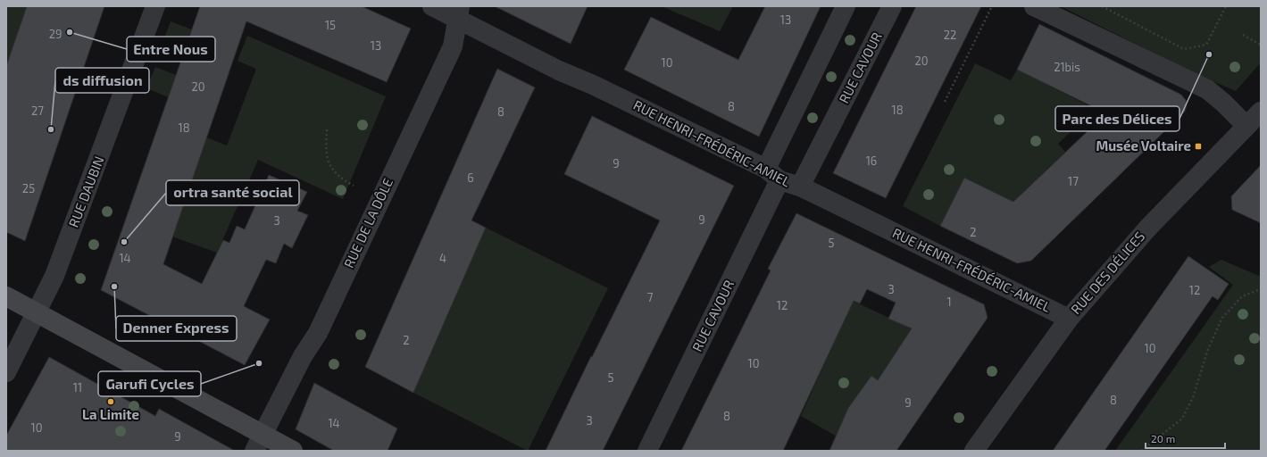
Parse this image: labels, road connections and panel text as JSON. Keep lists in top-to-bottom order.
{
  "streets": {
    "street": [
      "RUE CAVOUR",
      "RUE HENRI-FRÉDÉRIC-AMIEL",
      "RUE DAUBIN",
      "RUE DE LA DÔLE",
      "RUE DES DÉLICES"
    ]
  },
  "crossings": [
    ["RUE CAVOUR", "RUE HENRI-FRÉDÉRIC-AMIEL"],
    ["RUE HENRI-FRÉDÉRIC-AMIEL", "RUE DE LA DÔLE"],
    ["RUE HENRI-FRÉDÉRIC-AMIEL", "RUE DES DÉLICES"]
  ],
  "places": {
    "other": [
      "Entre Nous",
      "Parc des Délices",
      "ds diffusion",
      "ortra santé social",
      "Denner Express",
      "Garufi Cycles",
      "La Limite"
    ],
    "transit": ["Musée Voltaire"]
  },
  "house_numbers": [
    "13",
    "15",
    "29",
    "22",
    "13",
    "20",
    "10",
    "21bis",
    "20",
    "8",
    "18",
    "27",
    "8",
    "18",
    "16",
    "9",
    "6",
    "17",
    "25",
    "9",
    "3",
    "2",
    "5",
    "14",
    "4",
    "3",
    "12",
    "7",
    "1",
    "12",
    "2",
    "10",
    "10",
    "5",
    "11",
    "8",
    "9",
    "8",
    "3",
    "14",
    "10",
    "9"
  ],
  "scale_bar": "20 m"
}
